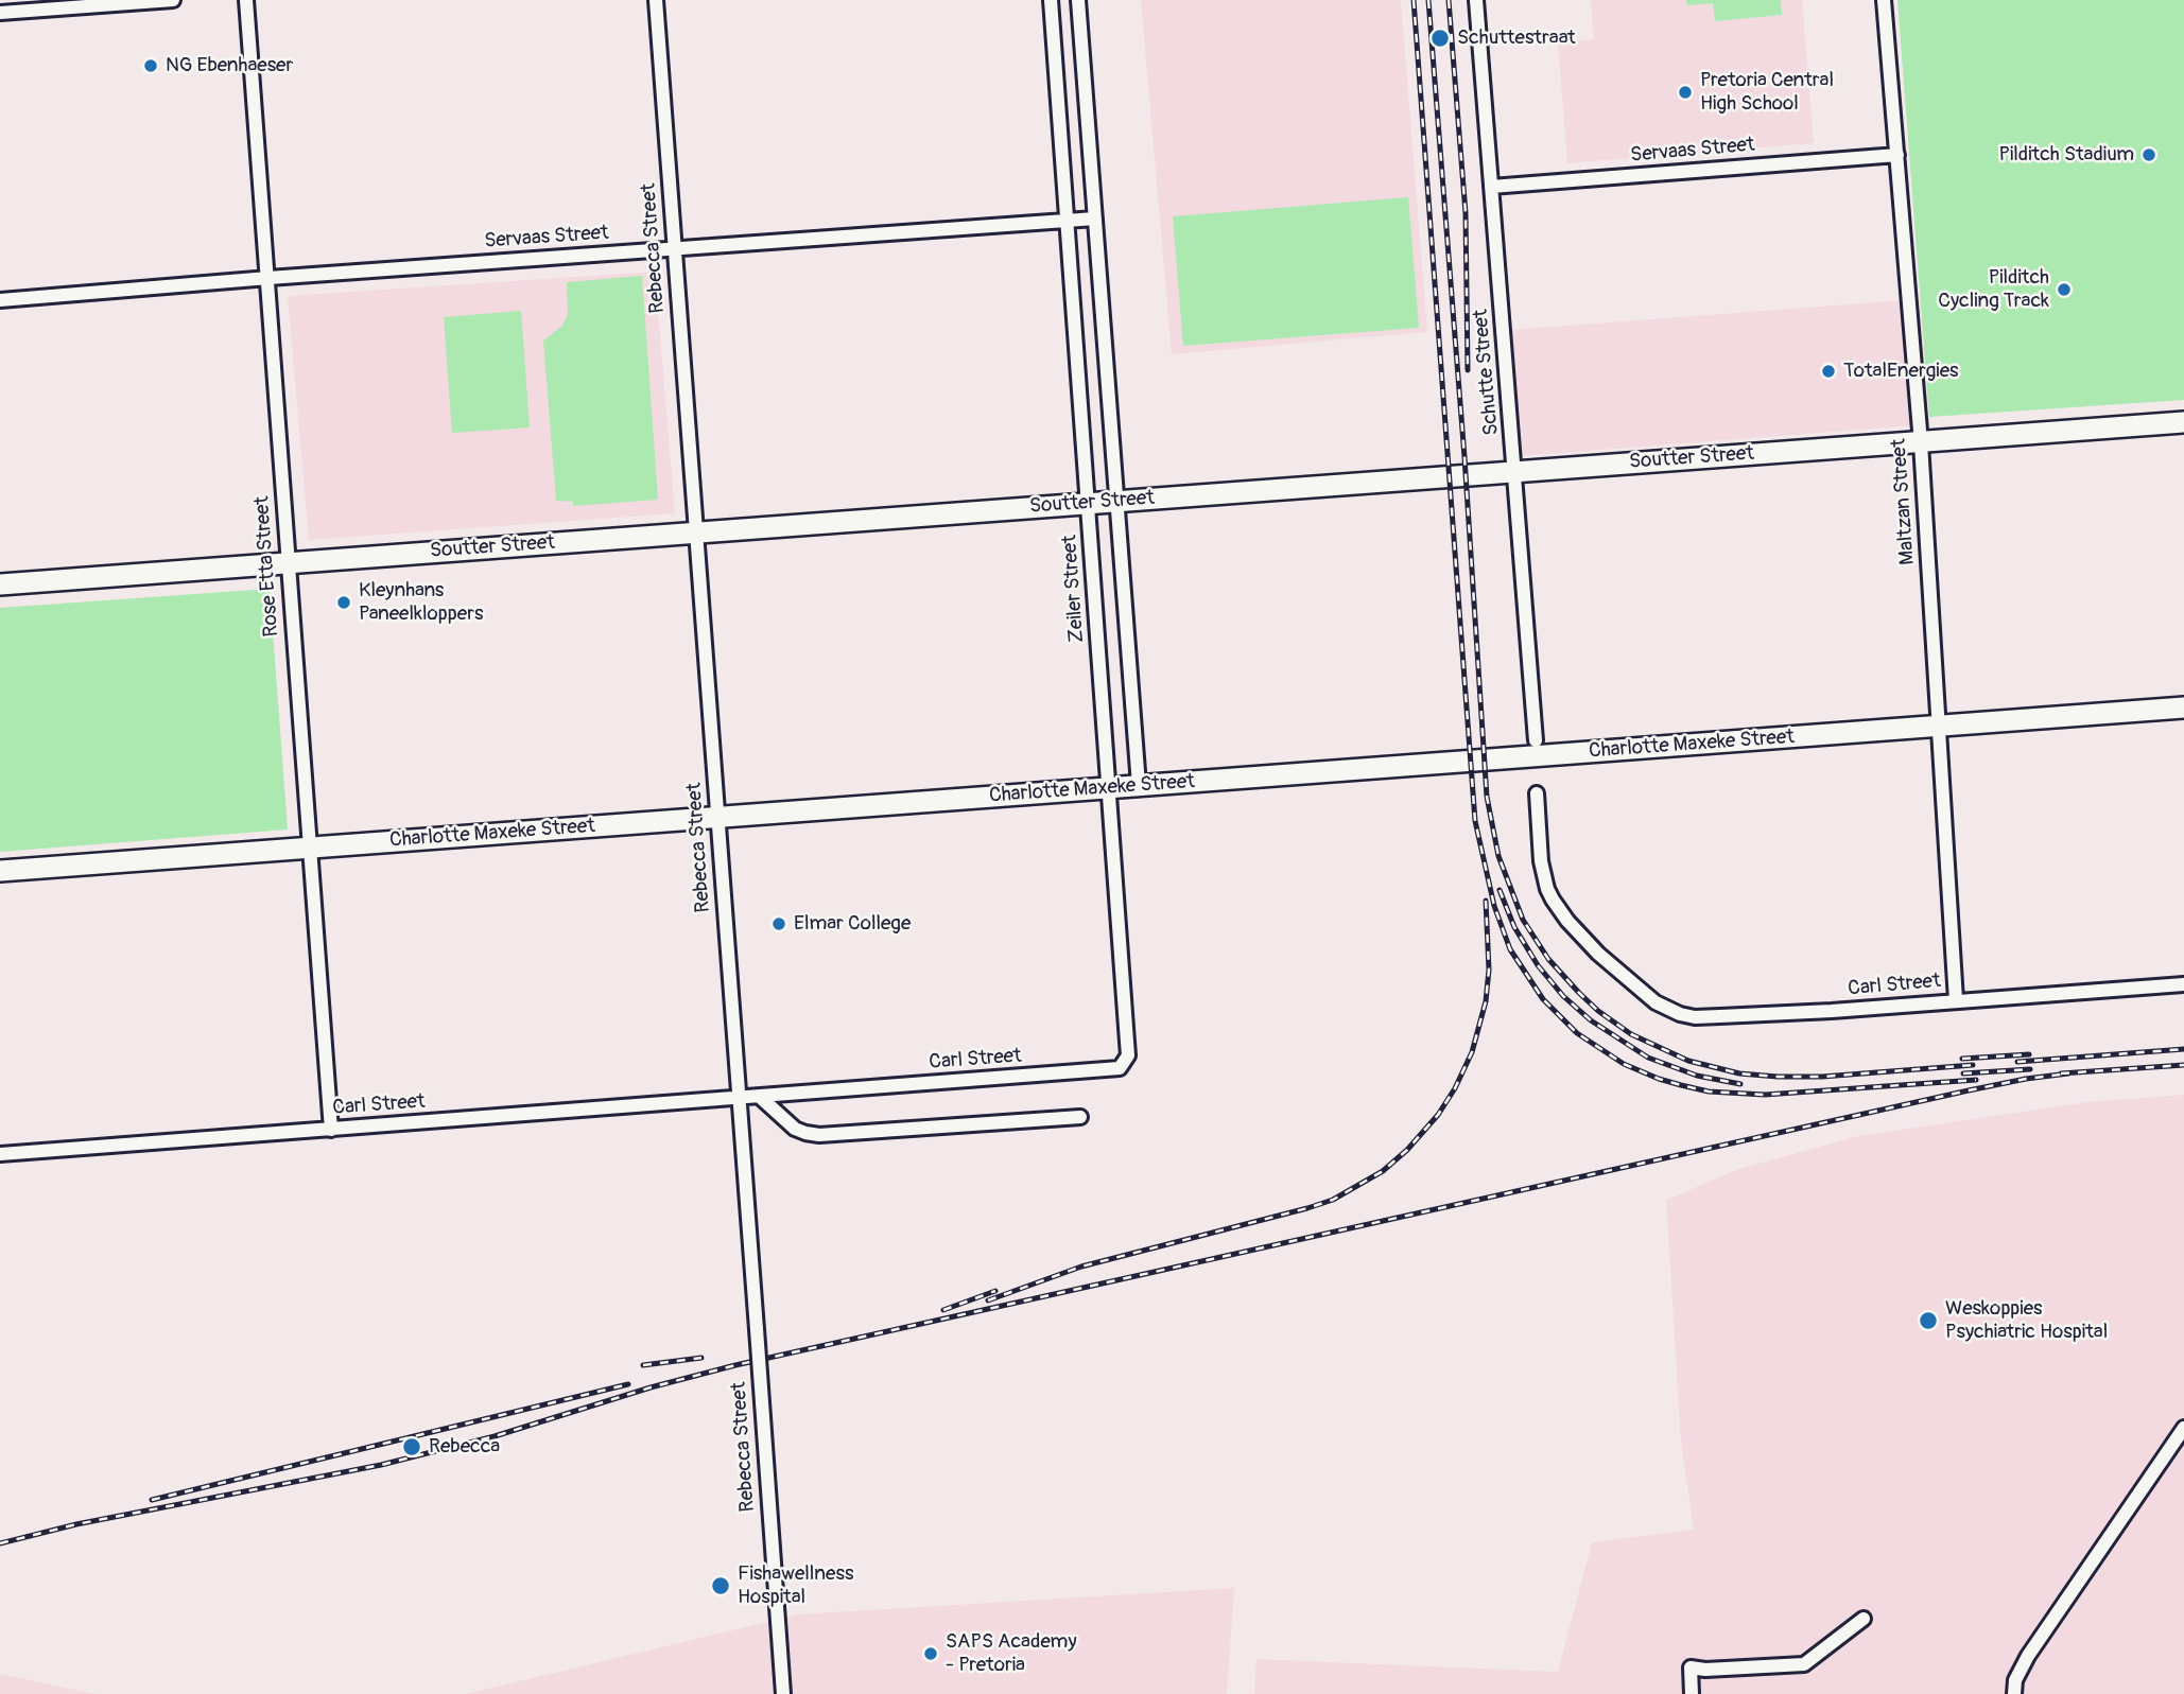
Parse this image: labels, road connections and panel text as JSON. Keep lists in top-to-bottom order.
{
  "streets": {
    "main road": ["Soutter Street", "Charlotte Maxeke Street"],
    "street": [
      "Servaas Street",
      "Rebecca Street",
      "Schutte Street",
      "Maltzan Street",
      "Rose Etta Street",
      "Zeiler Street",
      "Carl Street"
    ]
  },
  "crossings": [
    ["Servaas Street", "Rebecca Street"],
    ["Servaas Street", "Schutte Street"],
    ["Servaas Street", "Maltzan Street"],
    ["Servaas Street", "Rose Etta Street"],
    ["Servaas Street", "Zeiler Street"],
    ["Rebecca Street", "Soutter Street"],
    ["Rebecca Street", "Charlotte Maxeke Street"],
    ["Rebecca Street", "Carl Street"],
    ["Schutte Street", "Soutter Street"],
    ["Soutter Street", "Maltzan Street"],
    ["Soutter Street", "Rose Etta Street"],
    ["Soutter Street", "Zeiler Street"],
    ["Maltzan Street", "Charlotte Maxeke Street"],
    ["Maltzan Street", "Carl Street"],
    ["Rose Etta Street", "Charlotte Maxeke Street"],
    ["Rose Etta Street", "Carl Street"],
    ["Zeiler Street", "Charlotte Maxeke Street"],
    ["Zeiler Street", "Carl Street"]
  ],
  "places": [
    "Schuttestraat",
    "NG Ebenhaeser",
    "Pretoria Central High School",
    "Pilditch Stadium",
    "Pilditch Cycling Track",
    "TotalEnergies",
    "Kleynhans Paneelkloppers",
    "Elmar College",
    "Weskoppies Psychiatric Hospital",
    "Rebecca",
    "Fishawellness Hospital",
    "SAPS Academy - Pretoria"
  ]
}
